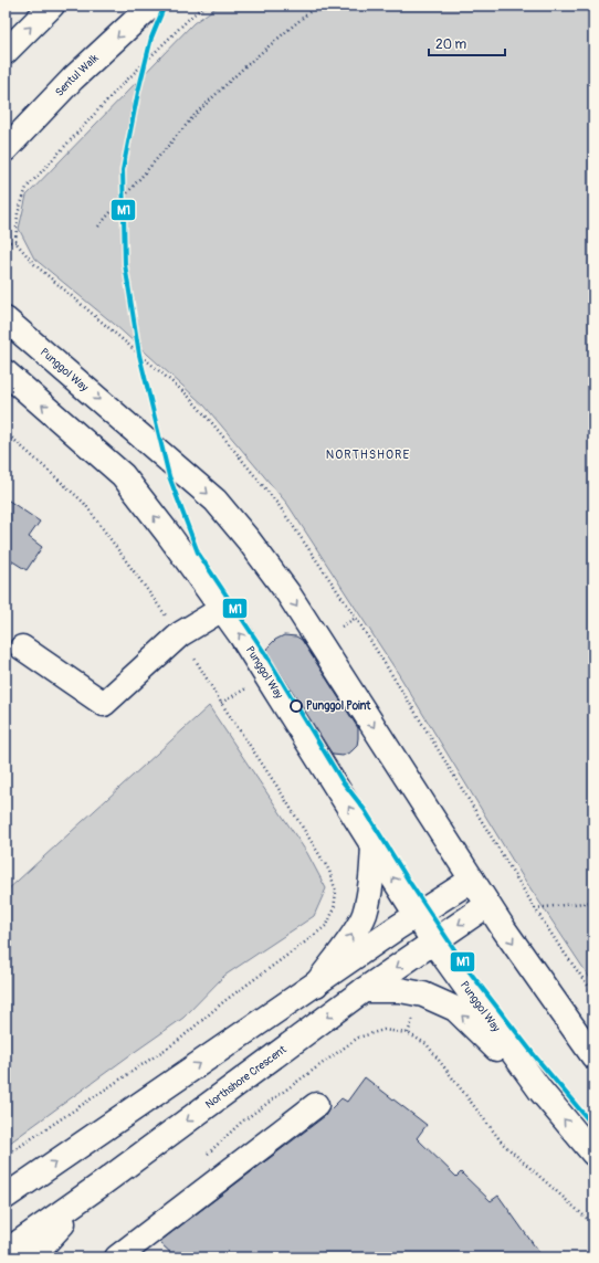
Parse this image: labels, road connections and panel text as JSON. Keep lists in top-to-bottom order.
{
  "streets": {
    "main road": ["Sentul Walk", "Punggol Way", "Northshore Crescent"]
  },
  "crossings": [
    ["Punggol Way", "Northshore Crescent"]
  ],
  "districts": ["NORTHSHORE"],
  "places": ["Punggol Point"],
  "lines": ["transit line M1"],
  "scale_bar": "20 m"
}
